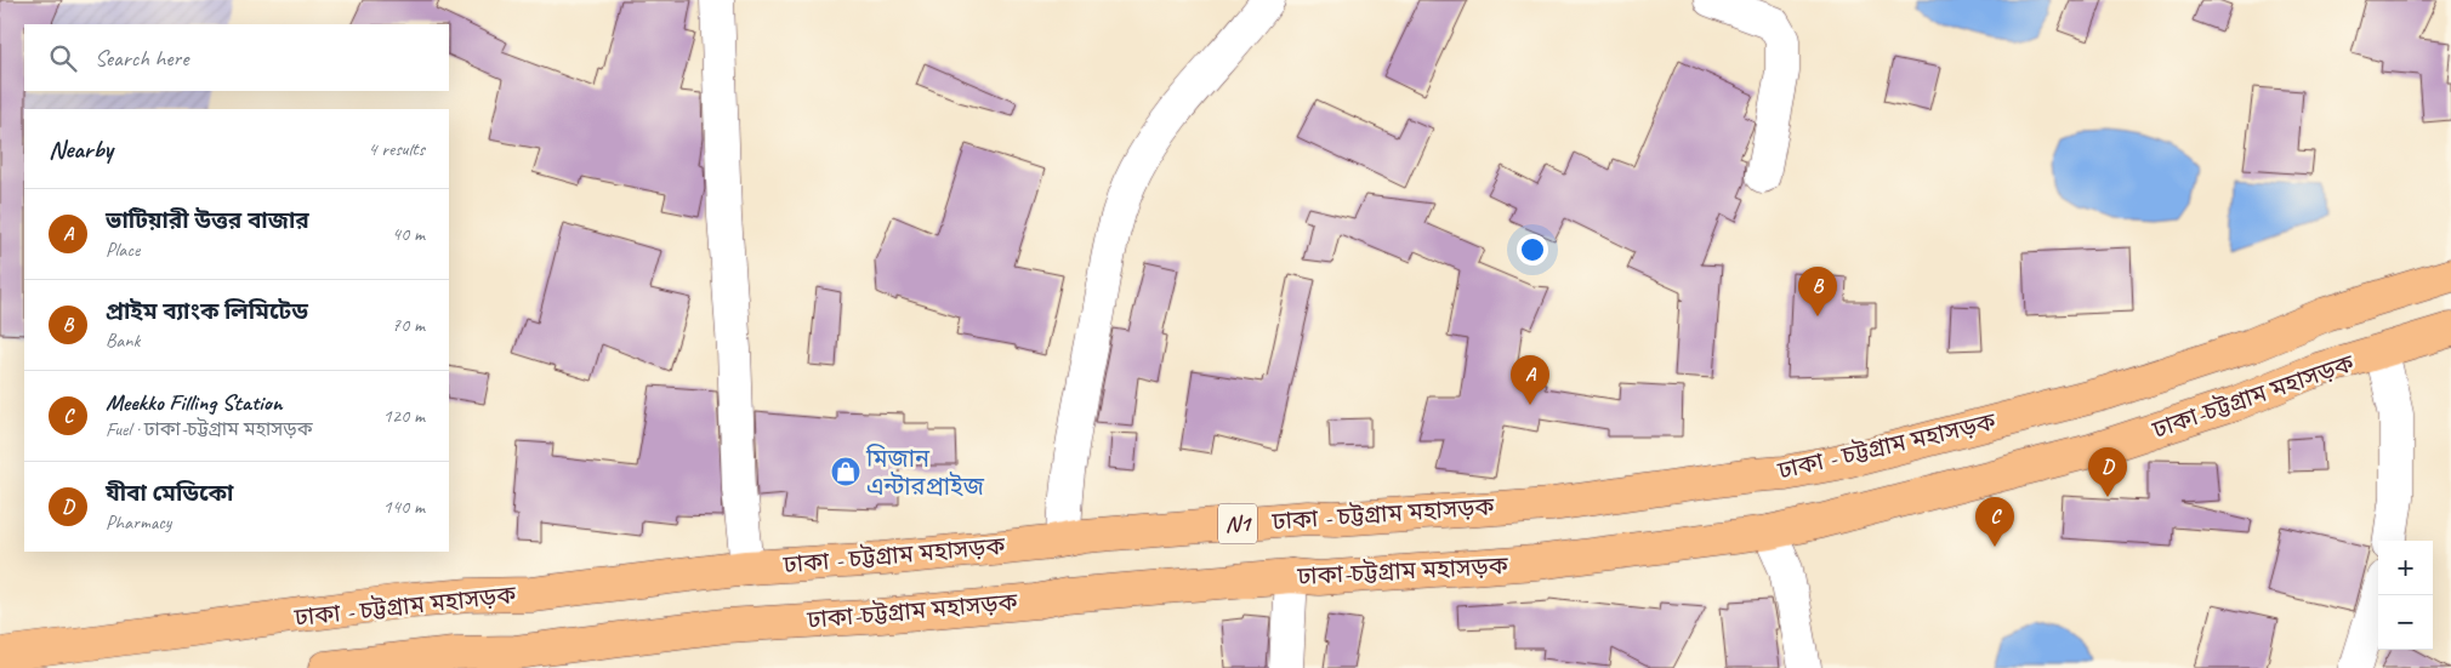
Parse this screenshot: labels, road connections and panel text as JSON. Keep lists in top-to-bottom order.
{
  "streets": {
    "highway": ["ঢাকা-চট্টগ্রাম মহাসড়ক", "ঢাকা - চট্টগ্রাম মহাসড়ক", "N1"]
  },
  "places": {
    "shop": ["মিজান এন্টারপ্রাইজ"]
  },
  "page": {
    "search": "Search here",
    "heading": ["Nearby", "4 results"],
    "list": [
      {
        "mark": "A",
        "name": "ভাটিয়ারী উত্তর বাজার",
        "note": "Place",
        "value": "40 m"
      },
      {
        "mark": "B",
        "name": "প্রাইম ব্যাংক লিমিটেড",
        "note": "Bank",
        "value": "70 m"
      },
      {
        "mark": "C",
        "name": "Meekko Filling Station",
        "note": "Fuel · ঢাকা-চট্টগ্রাম মহাসড়ক",
        "value": "120 m"
      },
      {
        "mark": "D",
        "name": "যীবা মেডিকো",
        "note": "Pharmacy",
        "value": "140 m"
      }
    ],
    "pins": [
      "B",
      "A",
      "D",
      "C"
    ],
    "map_buttons": ["+", "−"]
  }
}
